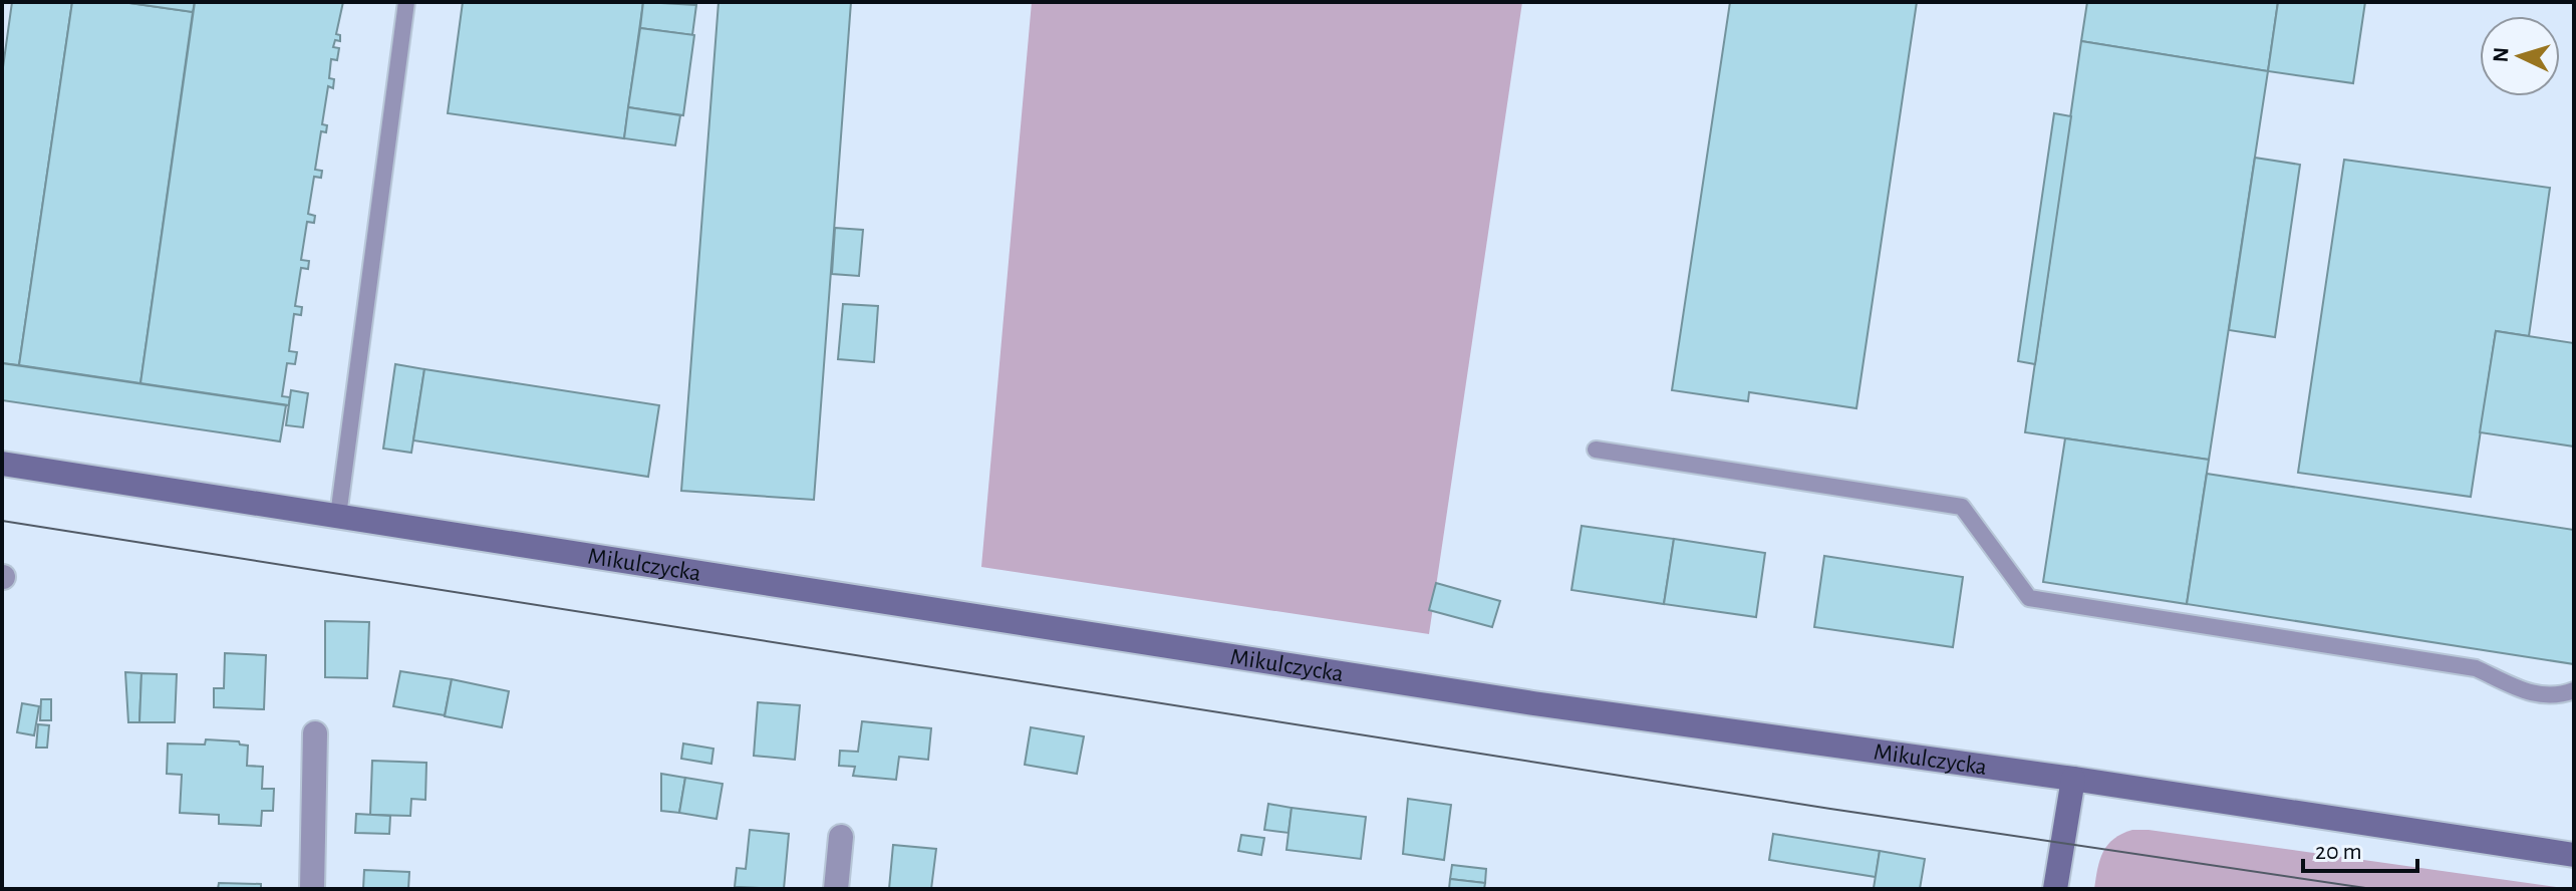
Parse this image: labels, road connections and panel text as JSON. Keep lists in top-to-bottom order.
{
  "streets": {
    "main road": ["Mikulczycka"]
  },
  "scale_bar": "20 m",
  "north": "left"
}
